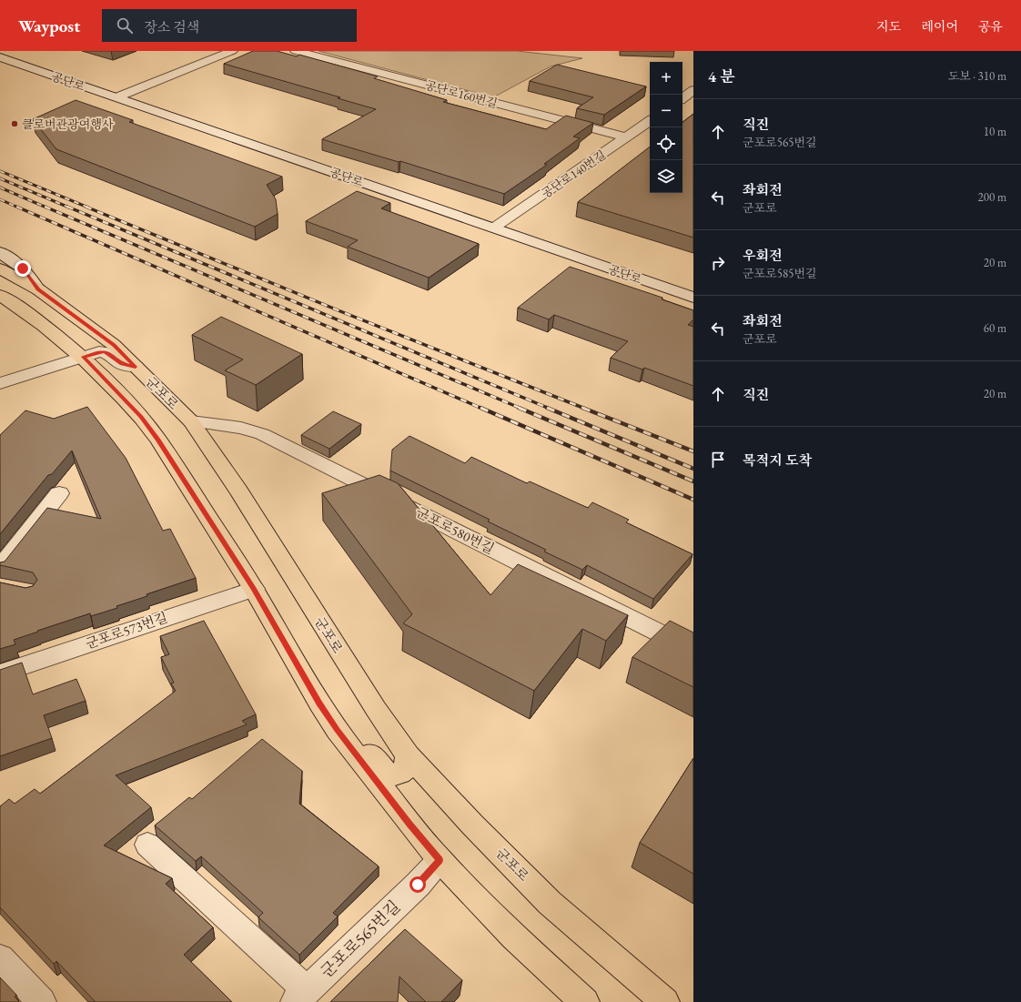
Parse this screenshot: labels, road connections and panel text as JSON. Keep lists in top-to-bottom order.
{
  "streets": {
    "main road": ["군포로"],
    "street": [
      "공단로",
      "공단로160번길",
      "공단로140번길",
      "군포로580번길",
      "군포로573번길",
      "군포로565번길"
    ]
  },
  "crossings": [
    ["공단로", "공단로140번길"],
    ["공단로160번길", "공단로140번길"],
    ["군포로", "군포로580번길"]
  ],
  "places": ["클로버관광여행사"],
  "page": {
    "header": "Waypost",
    "search": "장소 검색",
    "nav": ["지도", "레이어", "공유"],
    "heading": ["4 분", "도보 · 310 m"],
    "map_buttons": ["+", "−"],
    "list": [
      ["직진", "군포로565번길", "10 m"],
      ["좌회전", "군포로", "200 m"],
      ["우회전", "군포로585번길", "20 m"],
      ["좌회전", "군포로", "60 m"],
      ["직진", "20 m"],
      "목적지 도착"
    ]
  }
}
